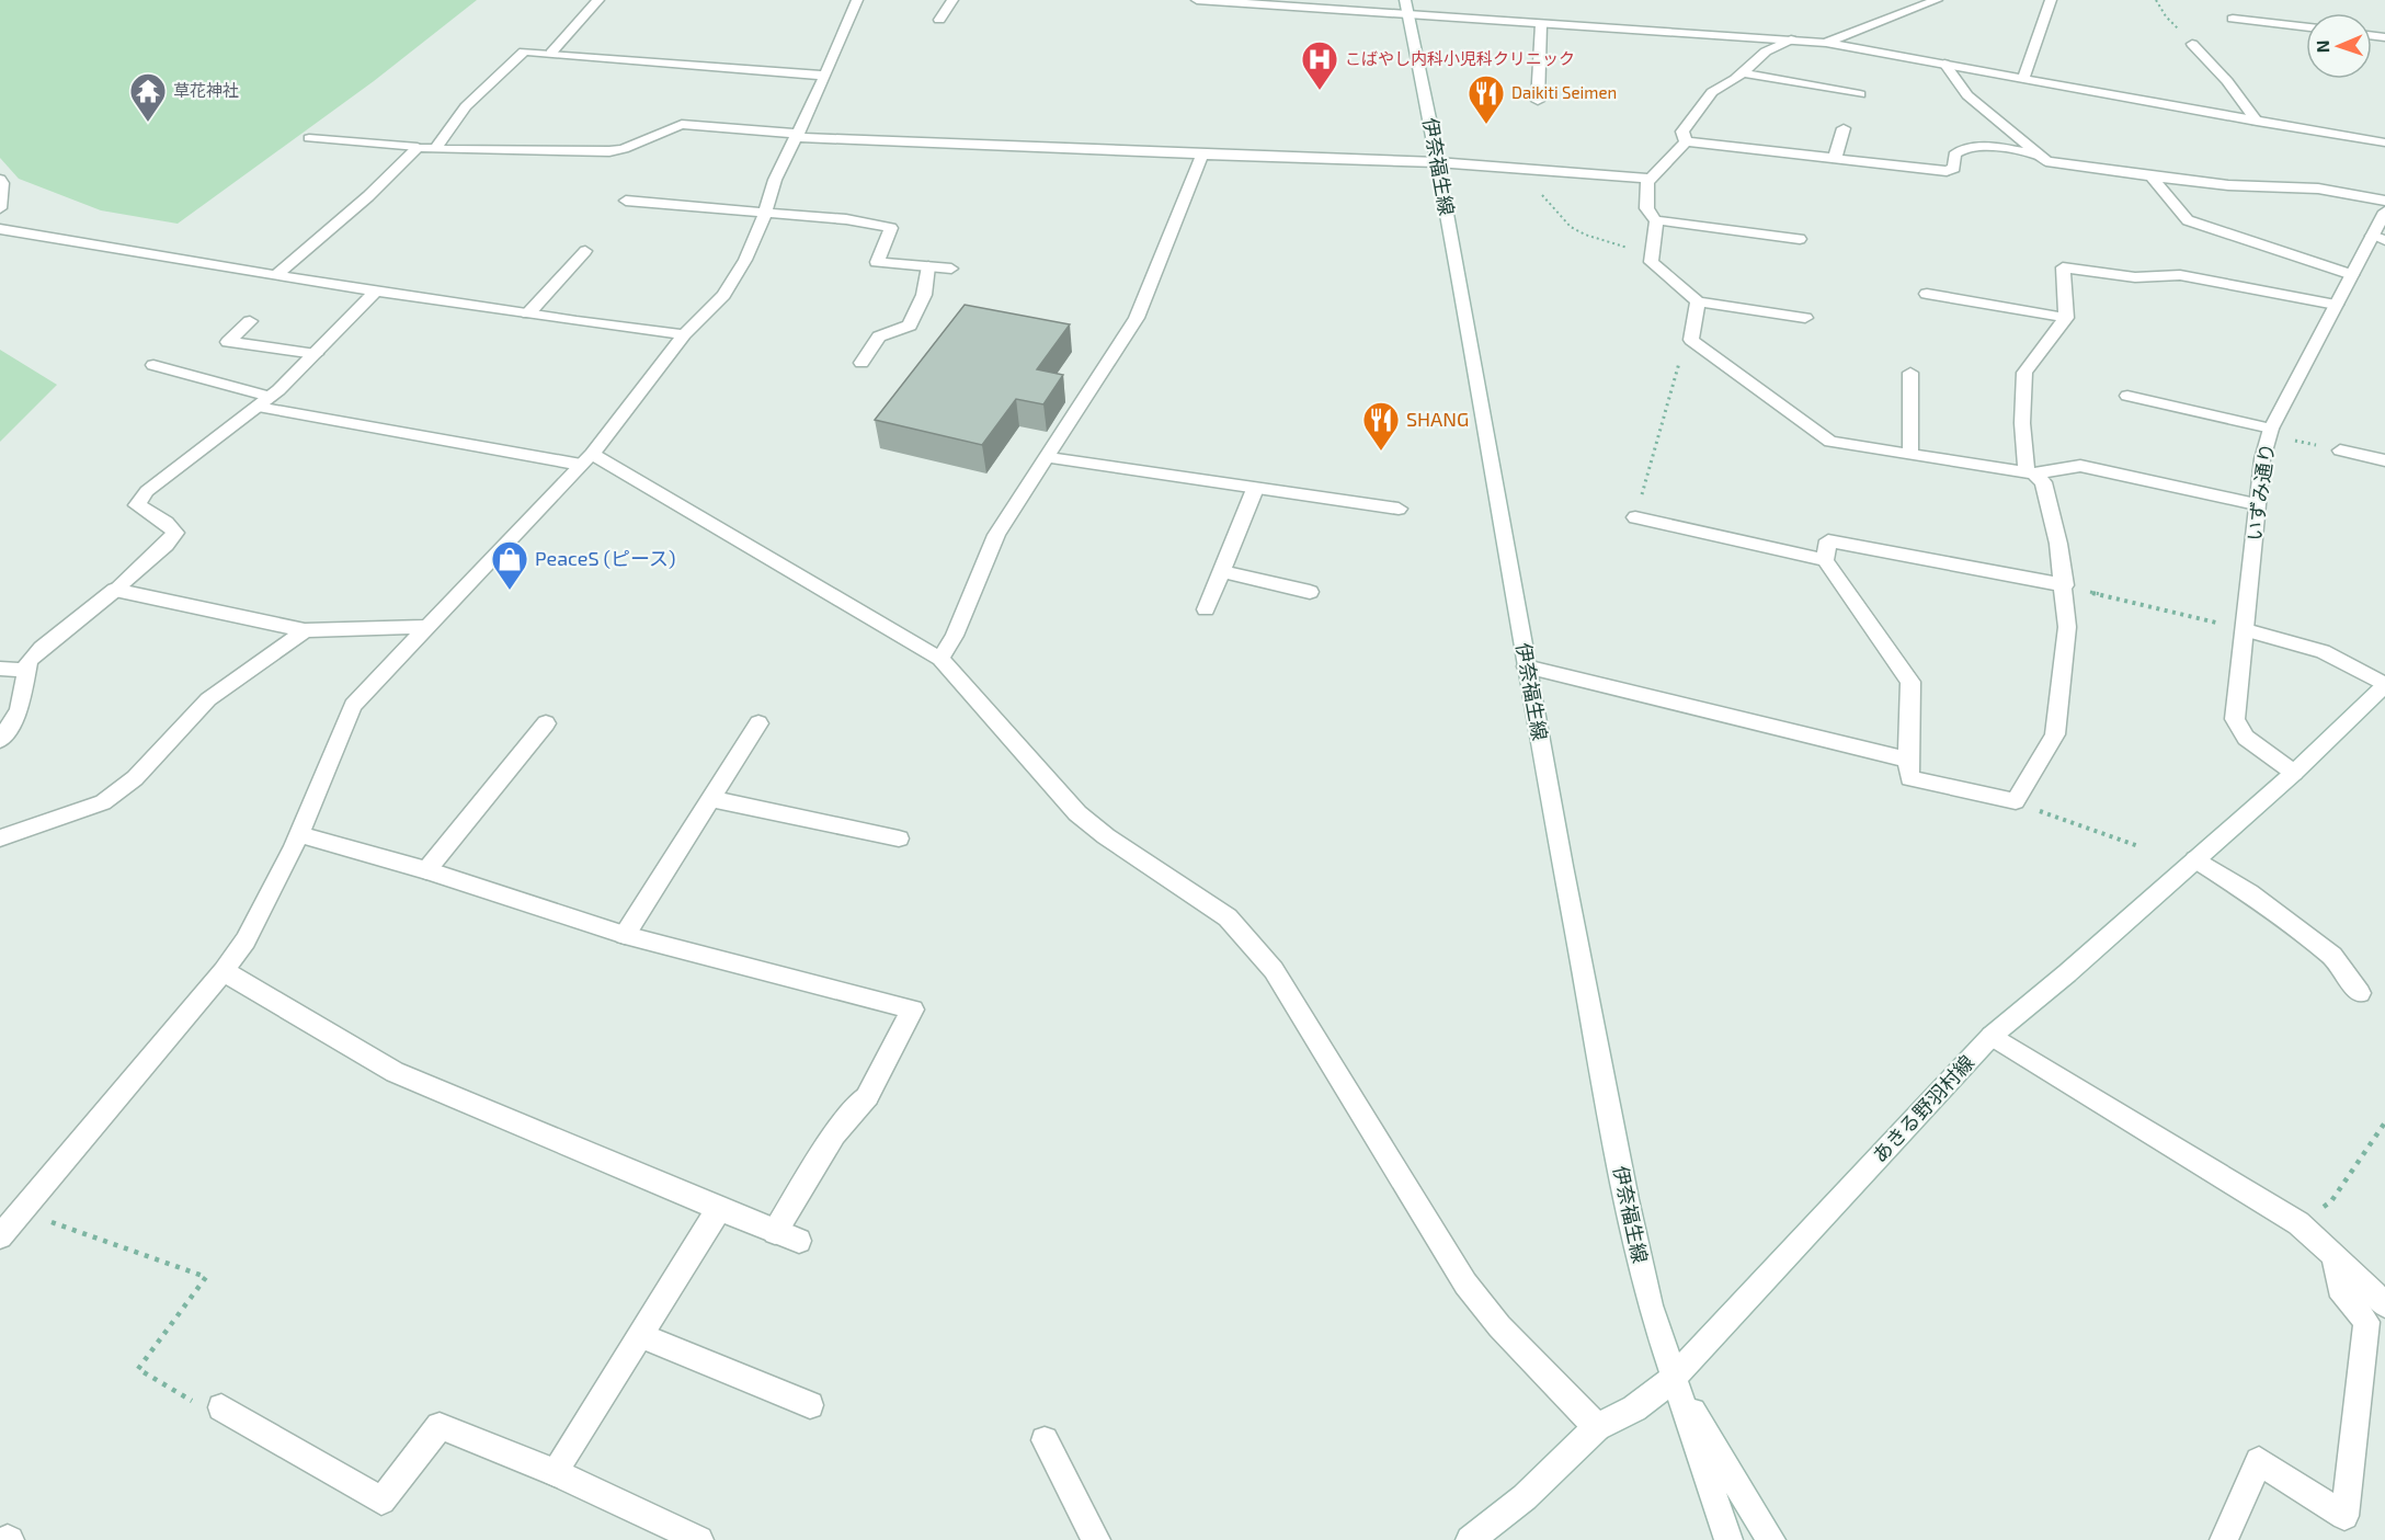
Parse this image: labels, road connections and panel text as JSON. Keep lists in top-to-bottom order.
{
  "streets": {
    "street": ["伊奈福生線", "いずみ通り", "あきる野羽村線"]
  },
  "crossings": [
    ["伊奈福生線", "あきる野羽村線"],
    ["いずみ通り", "あきる野羽村線"]
  ],
  "places": {
    "hospital": ["こばやし内科小児科クリニック"],
    "temple": ["草花神社"],
    "restaurant": ["Daikiti Seimen", "SHANG"],
    "shop": ["PeaceS (ピース)"]
  },
  "north": "left"
}
